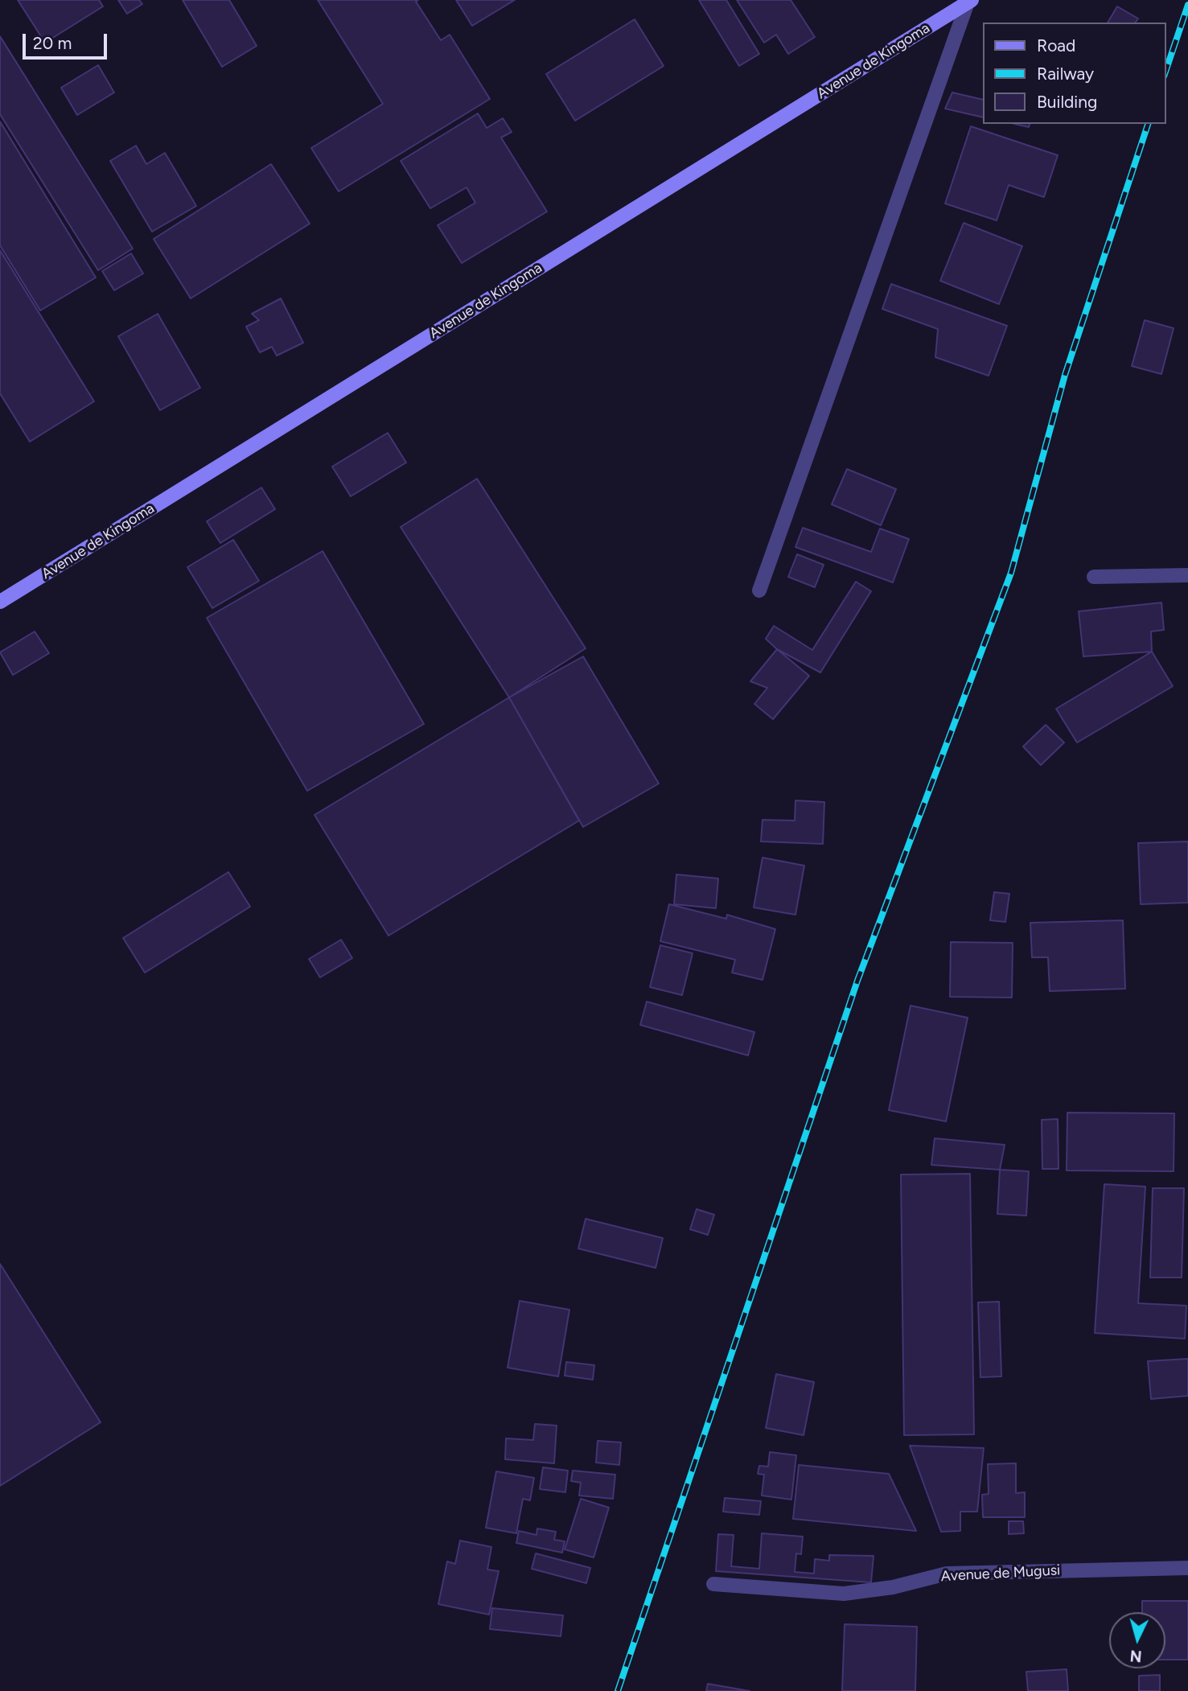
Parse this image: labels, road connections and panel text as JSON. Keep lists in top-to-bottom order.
{
  "streets": {
    "street": ["Avenue de Kingoma", "Avenue de Mugusi"]
  },
  "legend": ["Road", "Railway", "Building"],
  "scale_bar": "20 m",
  "north": "bottom"
}
